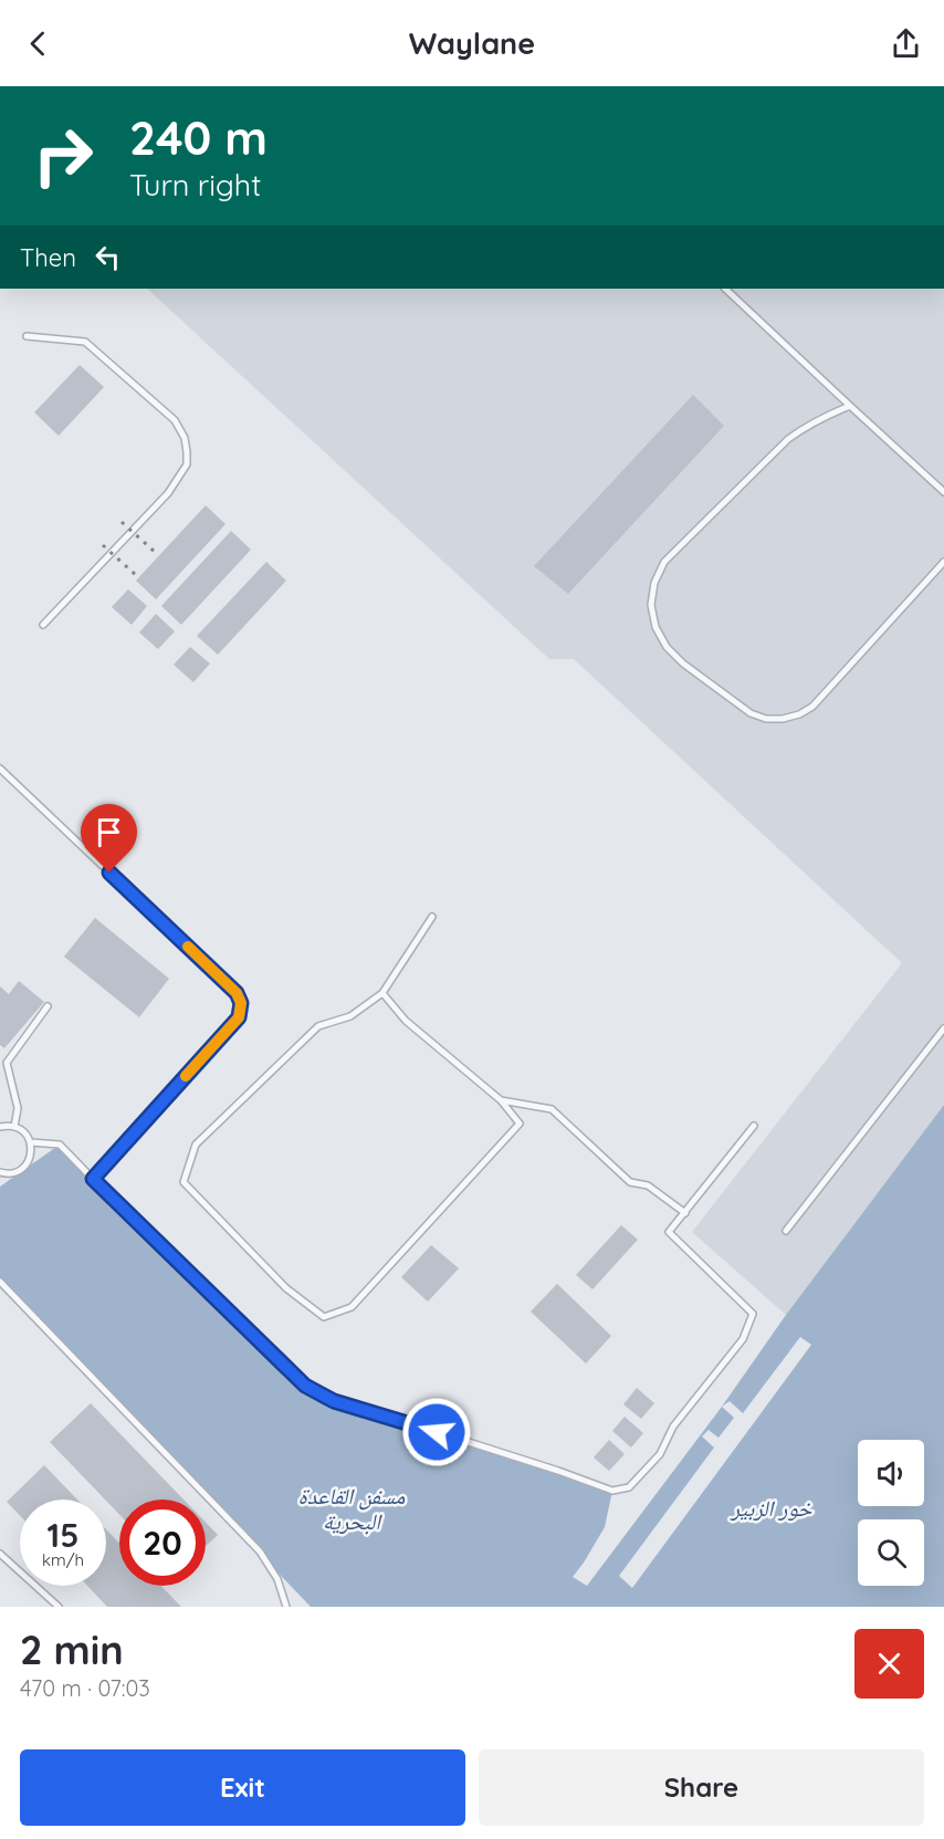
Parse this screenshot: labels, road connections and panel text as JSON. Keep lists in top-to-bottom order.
{
  "water": ["مسفن القاعدة البحرية", "خور الزبير"],
  "page": {
    "header": "Waylane",
    "turn": ["240 m", "Turn right"],
    "then": "Then",
    "speed": "15 km/h",
    "limit": "20",
    "heading": ["2 min", "470 m · 07:03"],
    "buttons": ["Exit", "Share"]
  }
}
